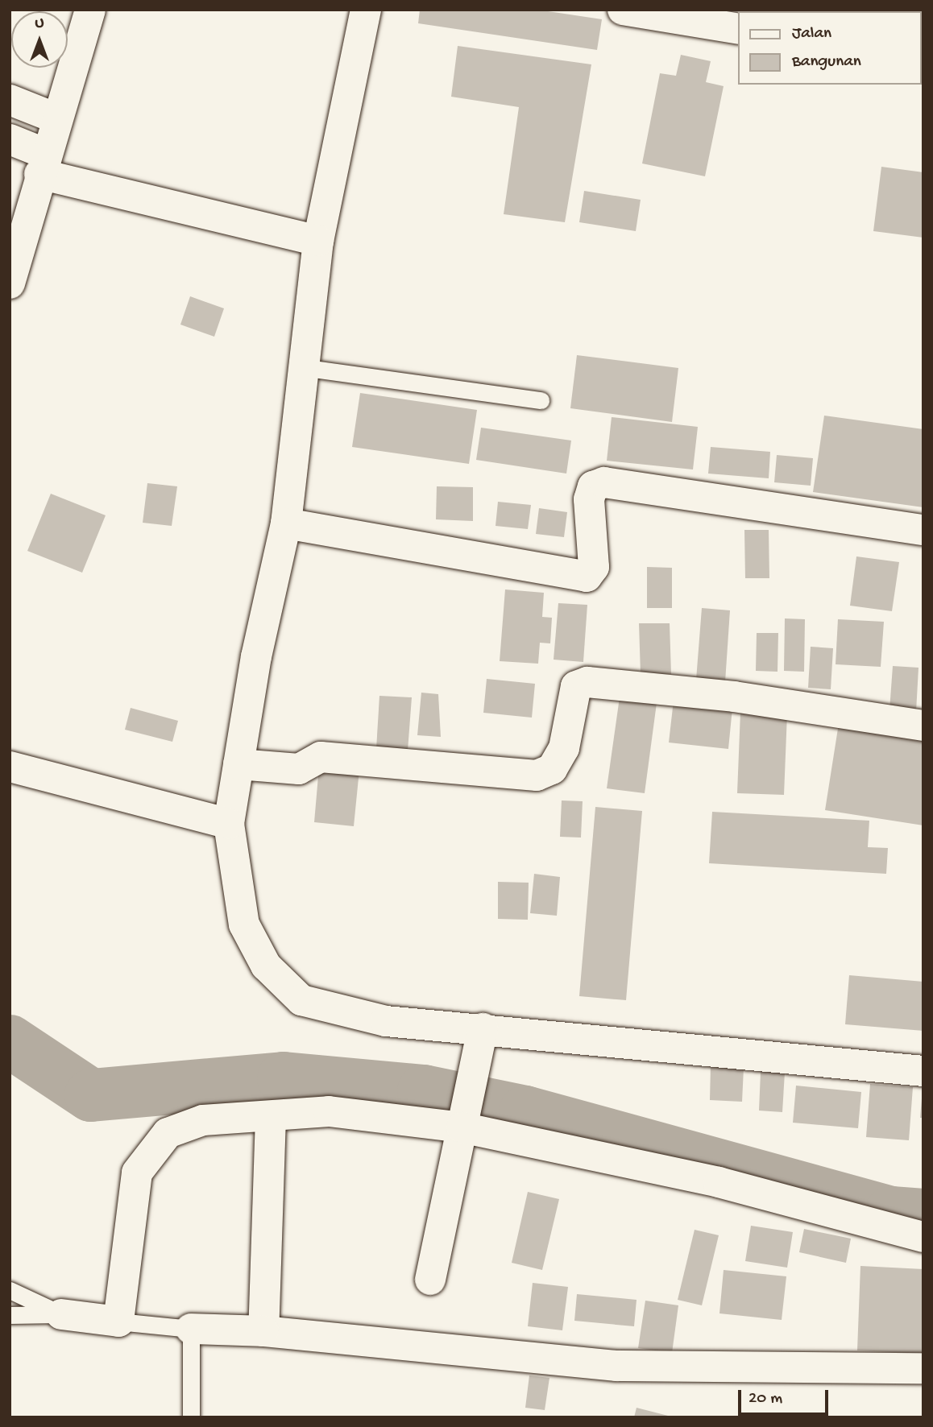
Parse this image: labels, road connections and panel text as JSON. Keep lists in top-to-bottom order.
{
  "legend": ["Jalan", "Bangunan"],
  "scale_bar": "20 m",
  "north": "top"
}
